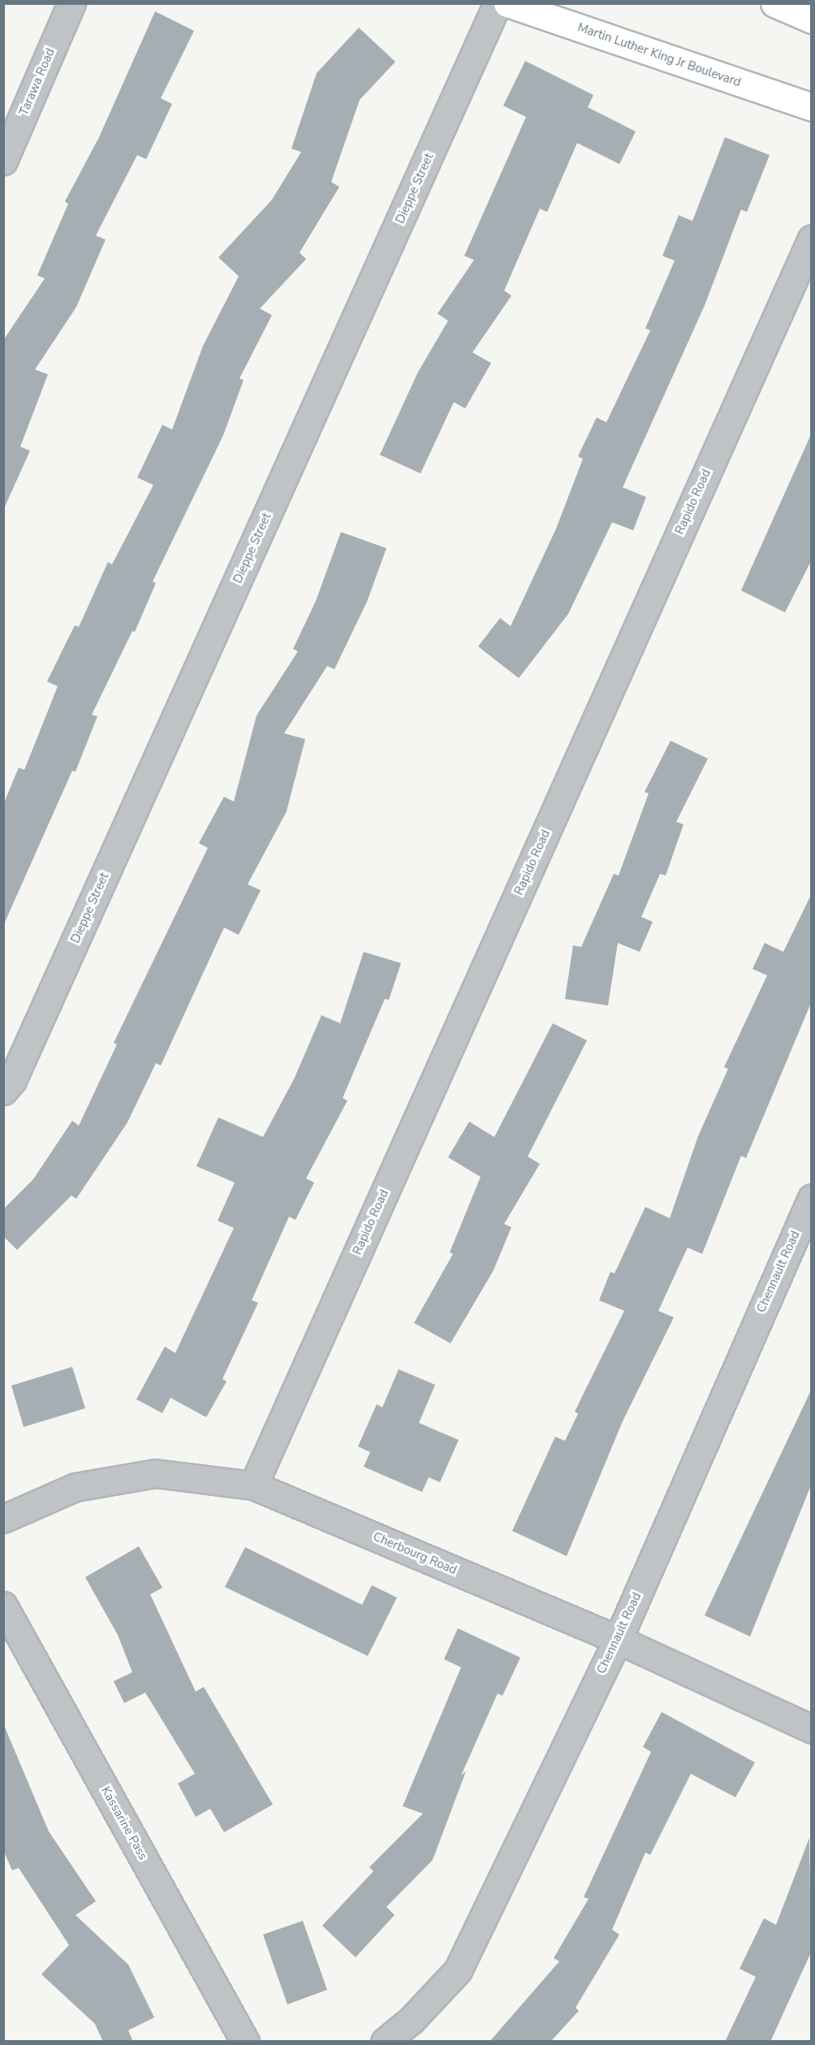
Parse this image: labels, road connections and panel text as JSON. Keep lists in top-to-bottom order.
{
  "streets": {
    "main road": ["Martin Luther King Jr Boulevard"],
    "street": [
      "Tarawa Road",
      "Dieppe Street",
      "Rapido Road",
      "Chennault Road",
      "Cherbourg Road",
      "Kassarine Pass"
    ]
  },
  "crossings": [
    ["Rapido Road", "Cherbourg Road"],
    ["Chennault Road", "Cherbourg Road"]
  ]
}
